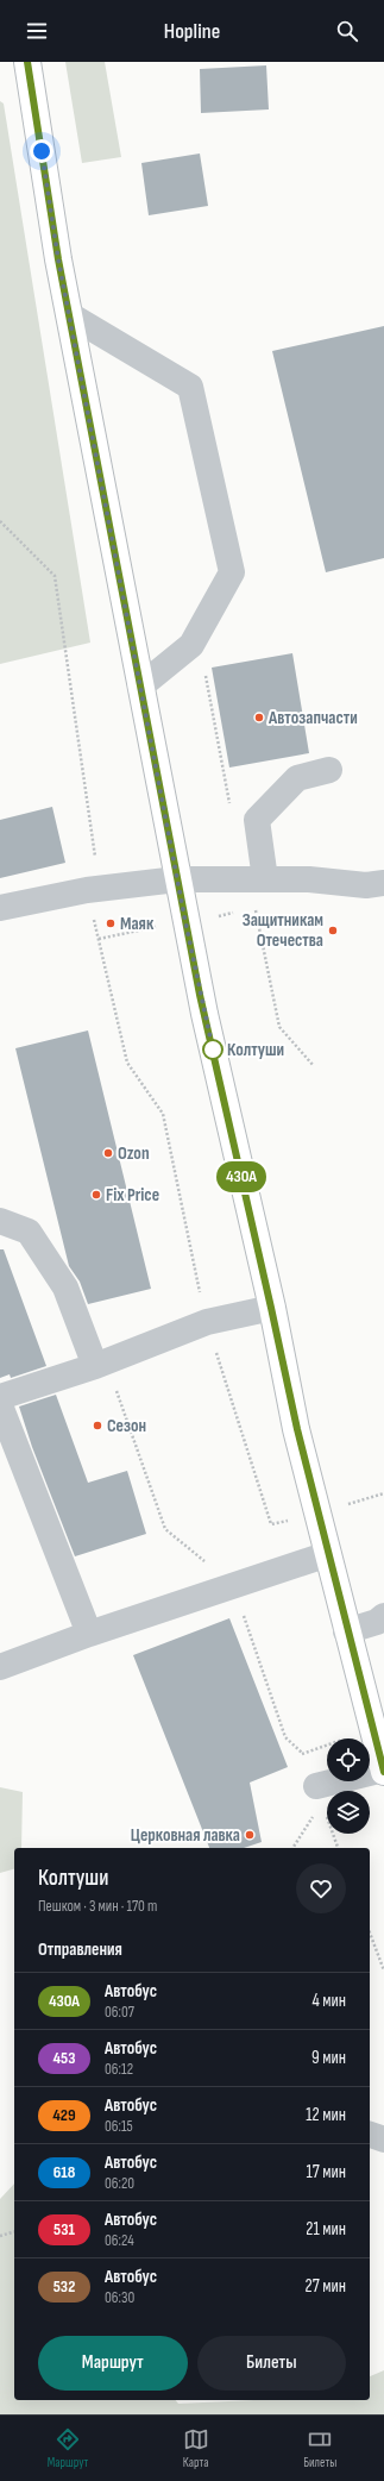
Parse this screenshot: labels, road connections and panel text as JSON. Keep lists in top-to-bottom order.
{
  "places": [
    "Автозапчасти",
    "Маяк",
    "Защитникам Отечества",
    "Колтуши",
    "Ozon",
    "Fix Price",
    "Сезон",
    "Церковная лавка"
  ],
  "lines": ["bus line 430А"],
  "page": {
    "header": "Hopline",
    "on_map": "430А",
    "heading": [
      ["Колтуши", "Пешком · 3 мин · 170 m"],
      "Отправления"
    ],
    "list": [
      {
        "mark": "430А",
        "name": "Автобус",
        "note": "06:07",
        "value": "4 мин"
      },
      {
        "mark": "453",
        "name": "Автобус",
        "note": "06:12",
        "value": "9 мин"
      },
      {
        "mark": "429",
        "name": "Автобус",
        "note": "06:15",
        "value": "12 мин"
      },
      {
        "mark": "618",
        "name": "Автобус",
        "note": "06:20",
        "value": "17 мин"
      },
      {
        "mark": "531",
        "name": "Автобус",
        "note": "06:24",
        "value": "21 мин"
      },
      {
        "mark": "532",
        "name": "Автобус",
        "note": "06:30",
        "value": "27 мин"
      }
    ],
    "buttons": ["Маршрут", "Билеты"],
    "tabs": ["Маршрут", "Карта", "Билеты"]
  }
}
